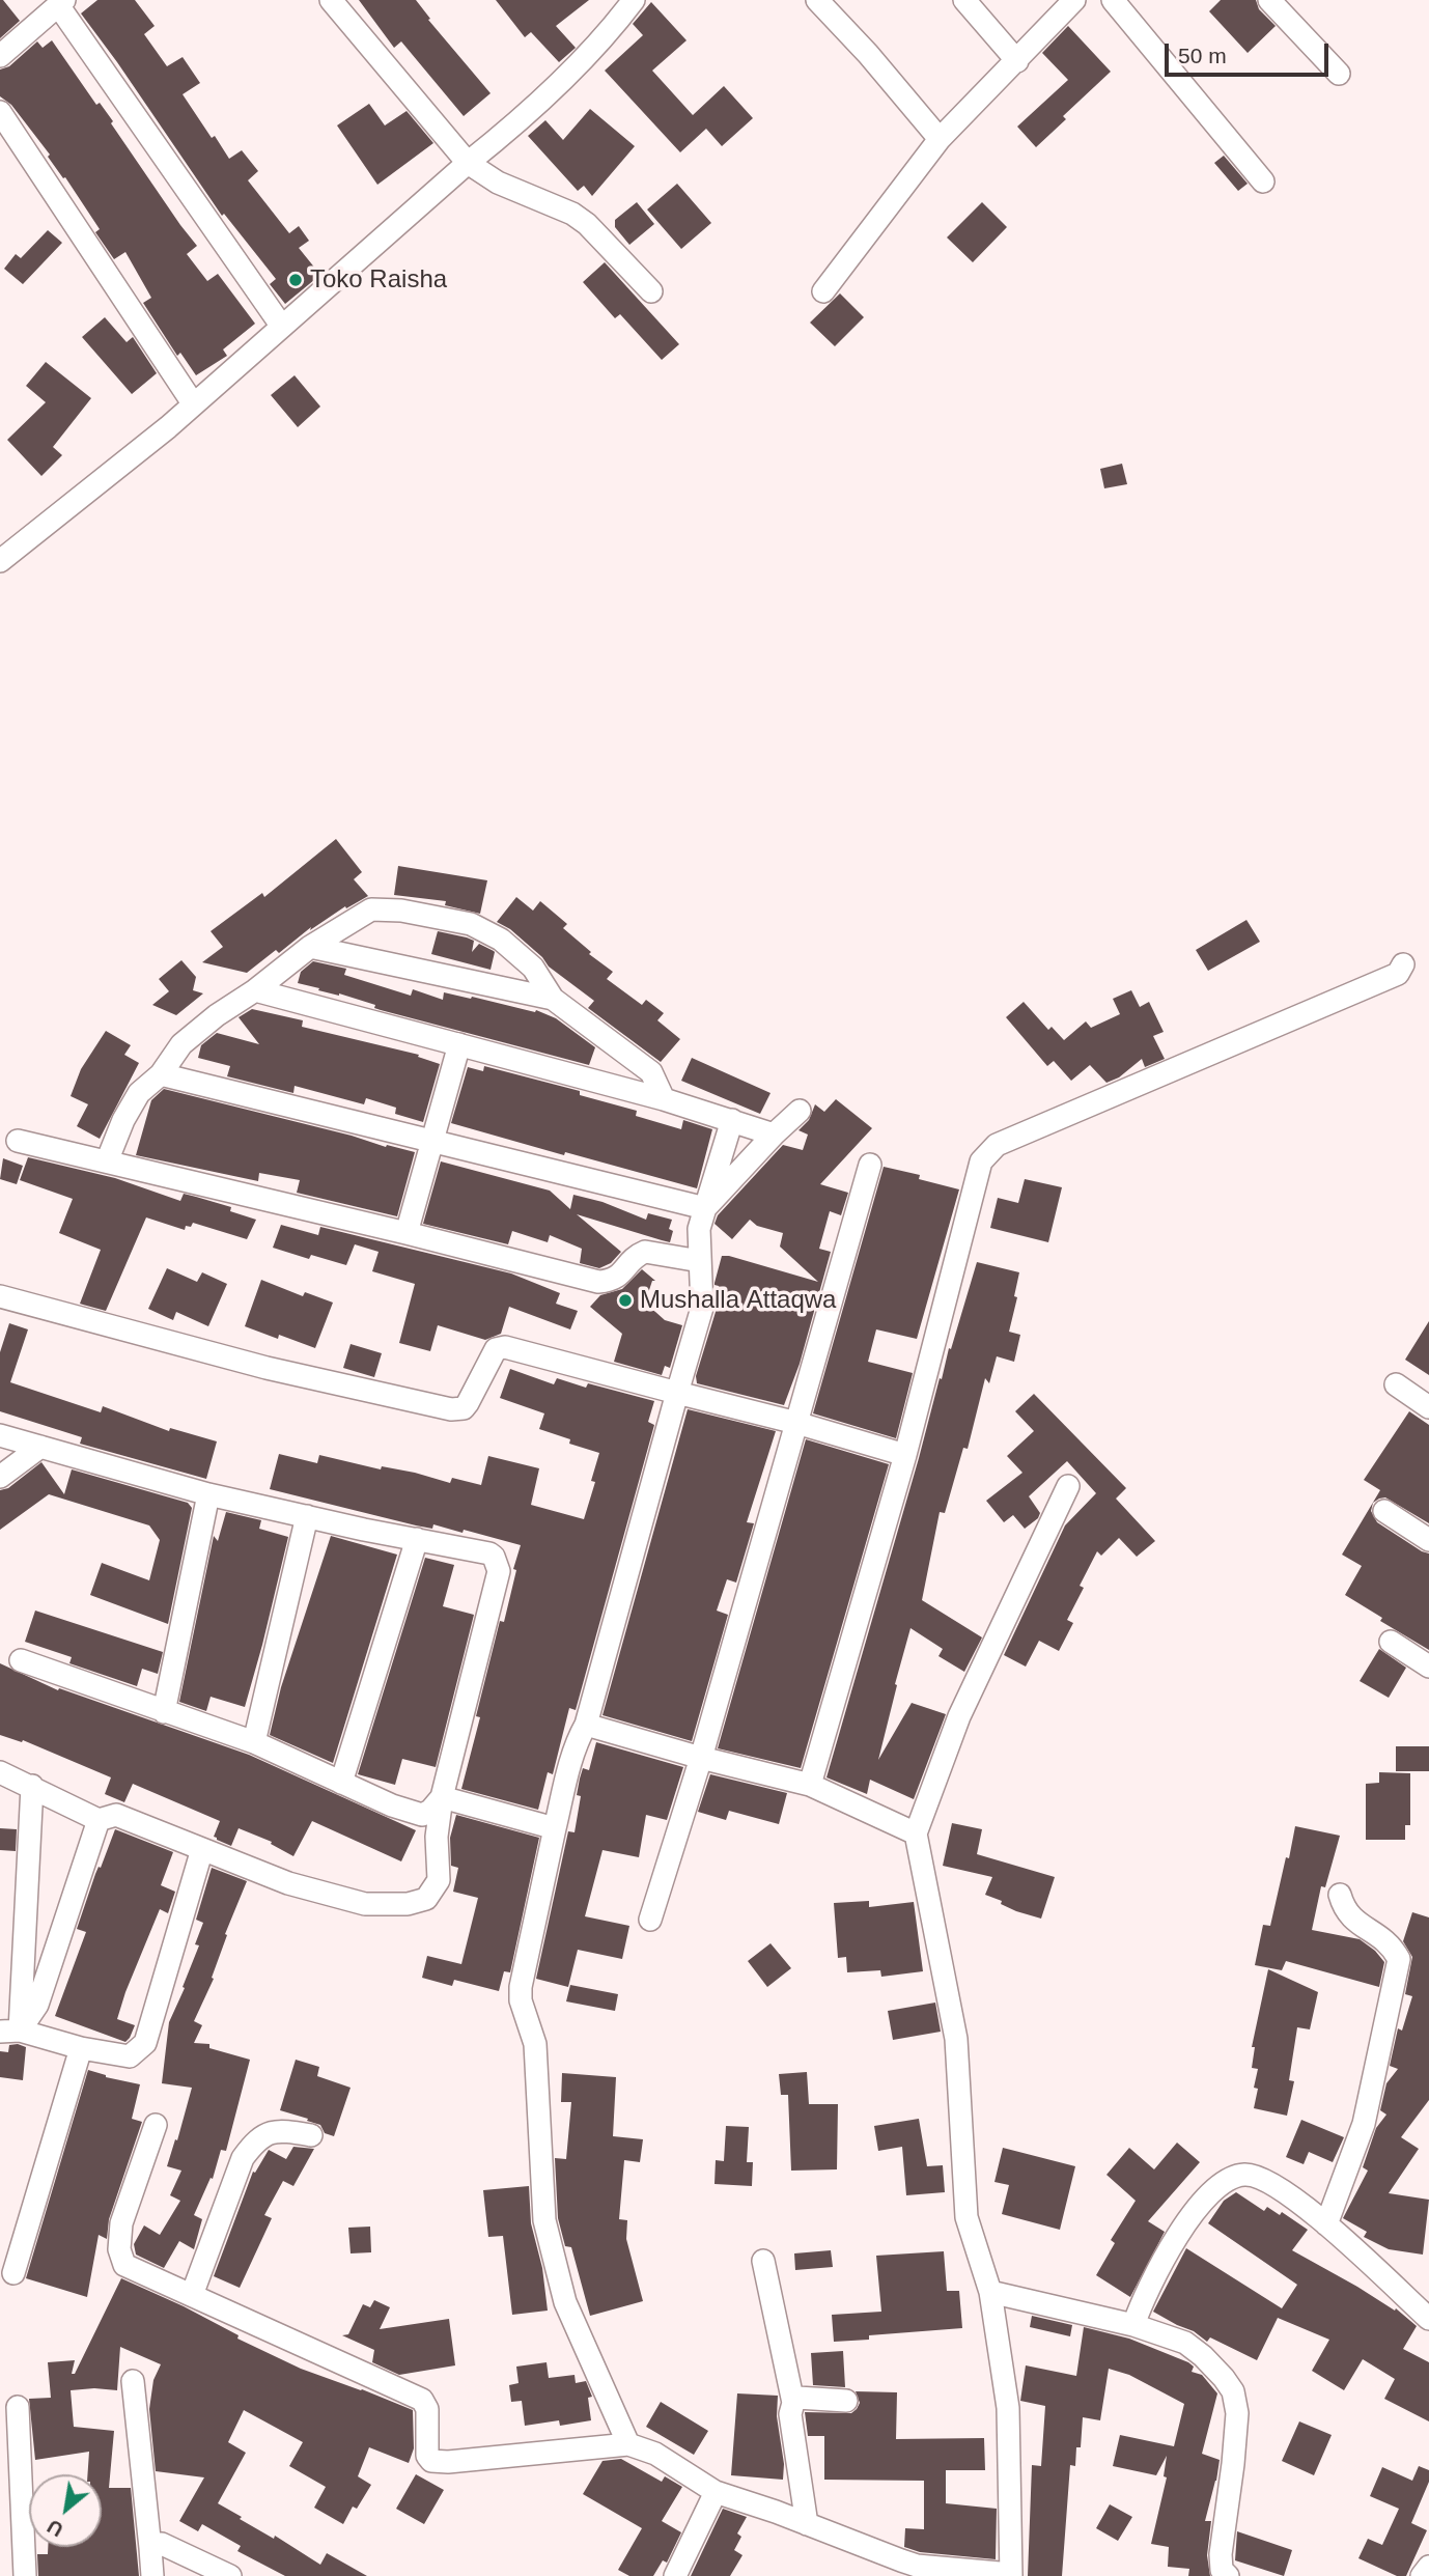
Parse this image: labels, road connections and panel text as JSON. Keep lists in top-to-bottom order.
{
  "places": ["Toko Raisha", "Mushalla Attaqwa"],
  "scale_bar": "50 m",
  "north": "bottom left"
}
